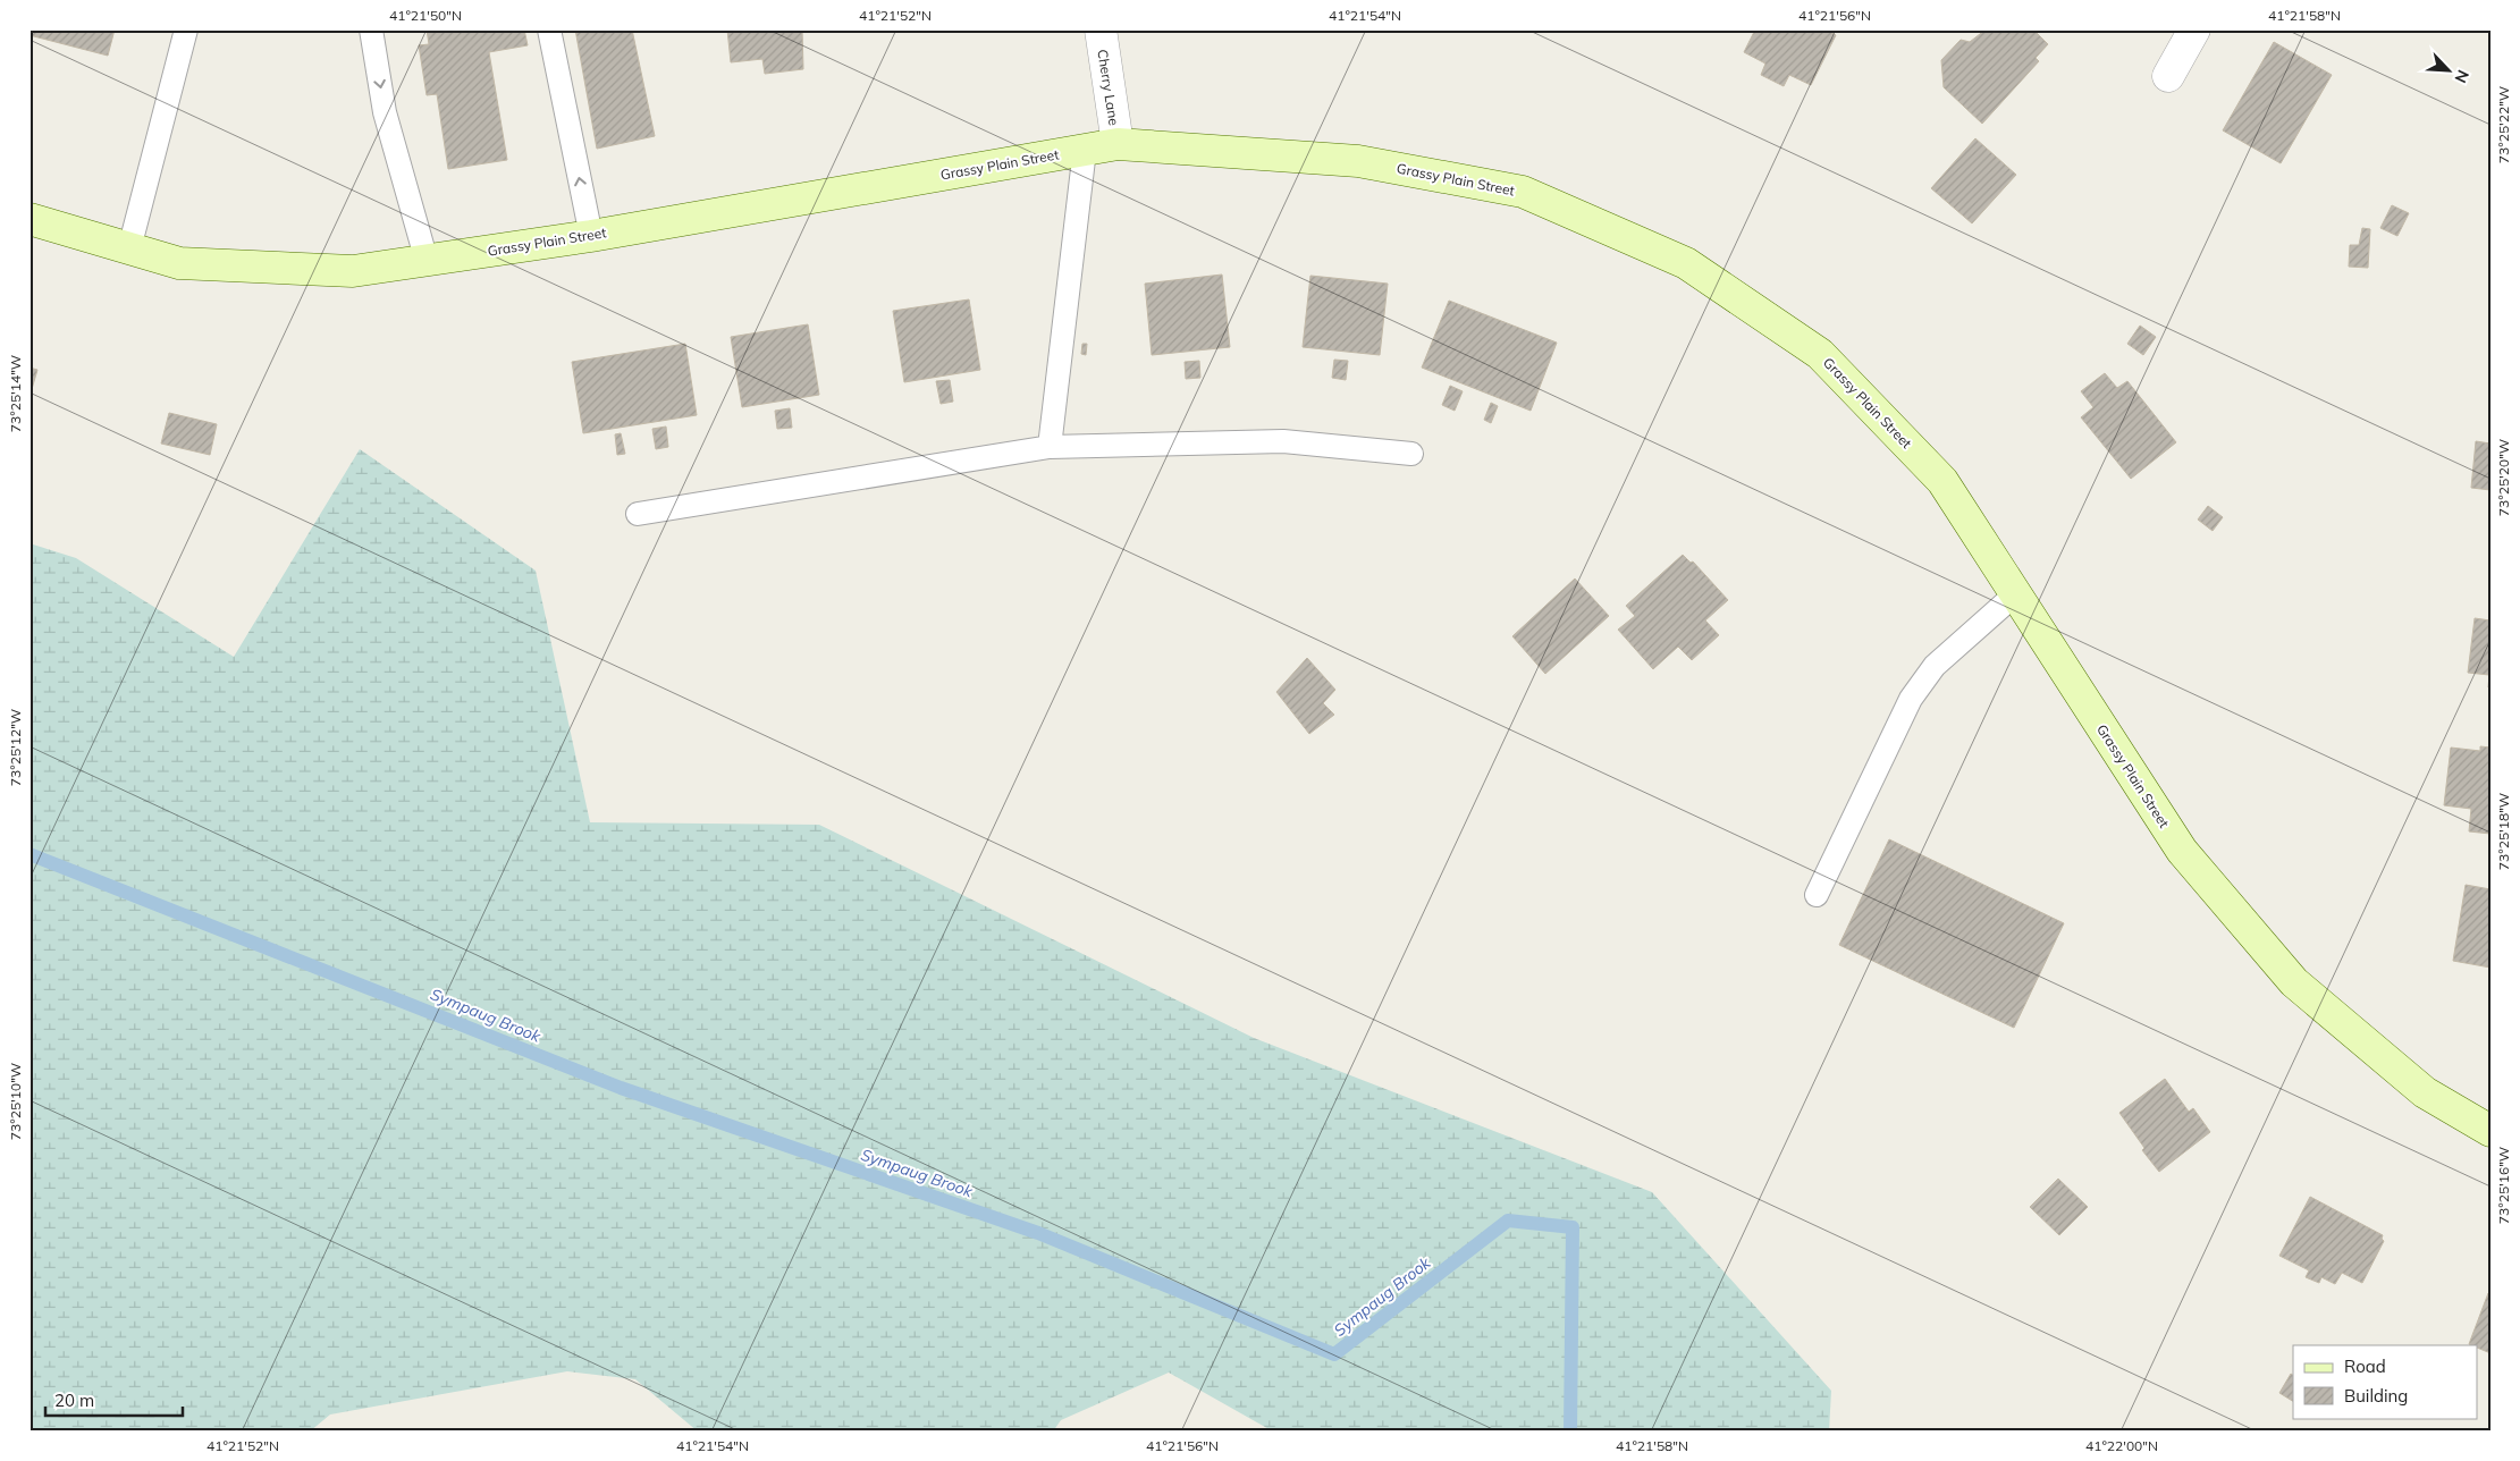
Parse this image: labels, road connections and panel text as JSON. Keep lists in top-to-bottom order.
{
  "streets": {
    "main road": ["Grassy Plain Street"],
    "street": ["Cherry Lane"]
  },
  "crossings": [
    ["Cherry Lane", "Grassy Plain Street"]
  ],
  "water": ["Sympaug Brook"],
  "legend": ["Road", "Building"],
  "scale_bar": "20 m",
  "north": "bottom right",
  "coordinates": [
    "41°21'50\"N",
    "41°21'52\"N",
    "41°21'54\"N",
    "41°21'56\"N",
    "41°21'58\"N",
    "73°25'22\"W",
    "73°25'14\"W",
    "73°25'20\"W",
    "73°25'12\"W",
    "73°25'18\"W",
    "73°25'10\"W",
    "73°25'16\"W",
    "41°22'00\"N"
  ]
}
